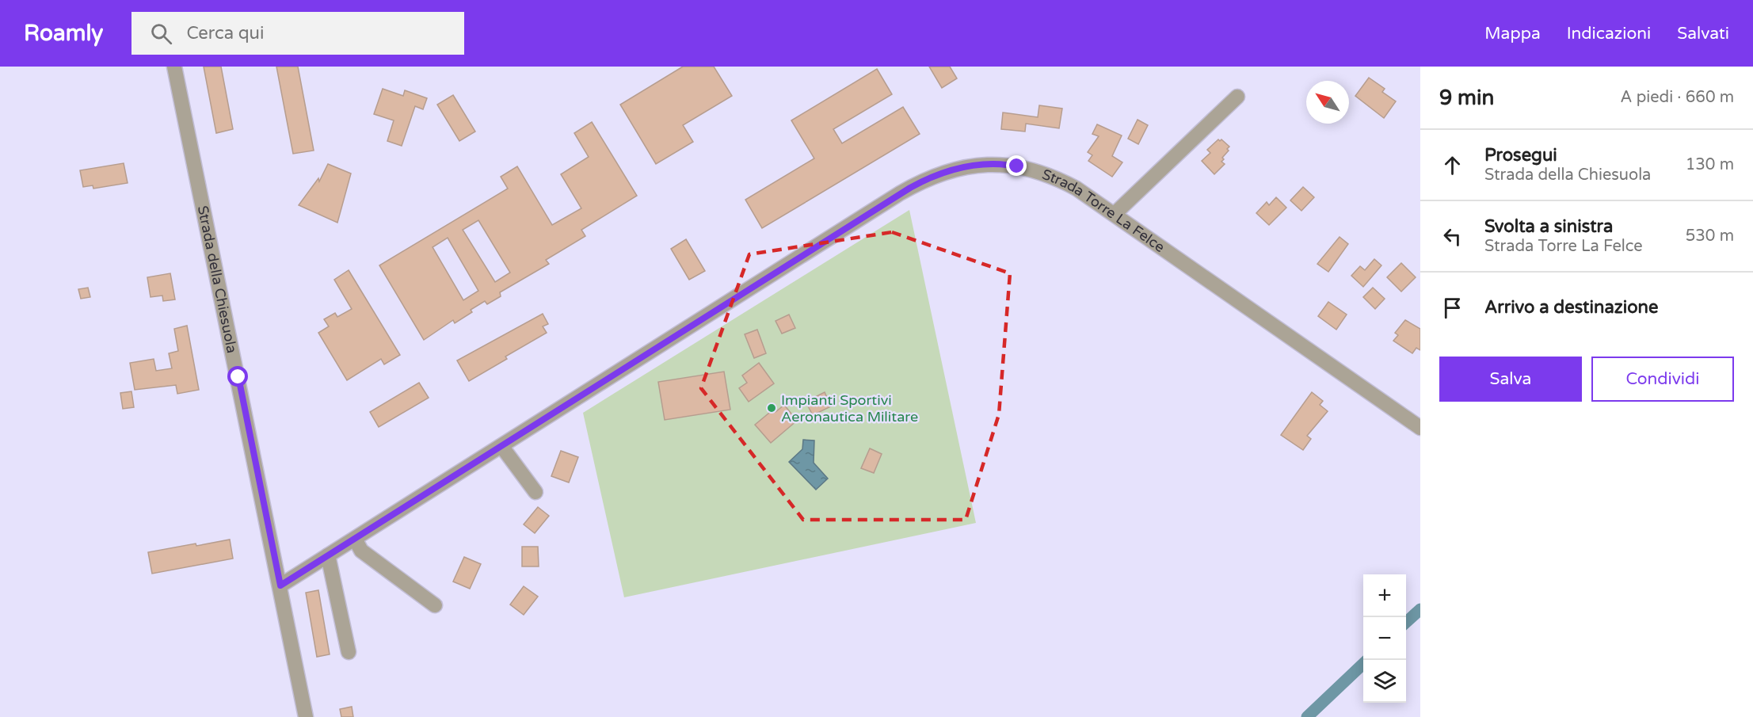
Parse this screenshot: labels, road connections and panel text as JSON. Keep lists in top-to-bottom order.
{
  "streets": {
    "street": ["Strada Torre La Felce", "Strada della Chiesuola"]
  },
  "crossings": [
    ["Strada Torre La Felce", "Strada della Chiesuola"]
  ],
  "places": ["Impianti Sportivi Aeronautica Militare"],
  "north": "top left",
  "page": {
    "header": "Roamly",
    "search": "Cerca qui",
    "nav": ["Mappa", "Indicazioni", "Salvati"],
    "heading": ["9 min", "A piedi · 660 m"],
    "list": [
      ["Prosegui", "Strada della Chiesuola", "130 m"],
      ["Svolta a sinistra", "Strada Torre La Felce", "530 m"],
      "Arrivo a destinazione"
    ],
    "buttons": ["Salva", "Condividi"],
    "map_buttons": ["+", "−"]
  }
}
